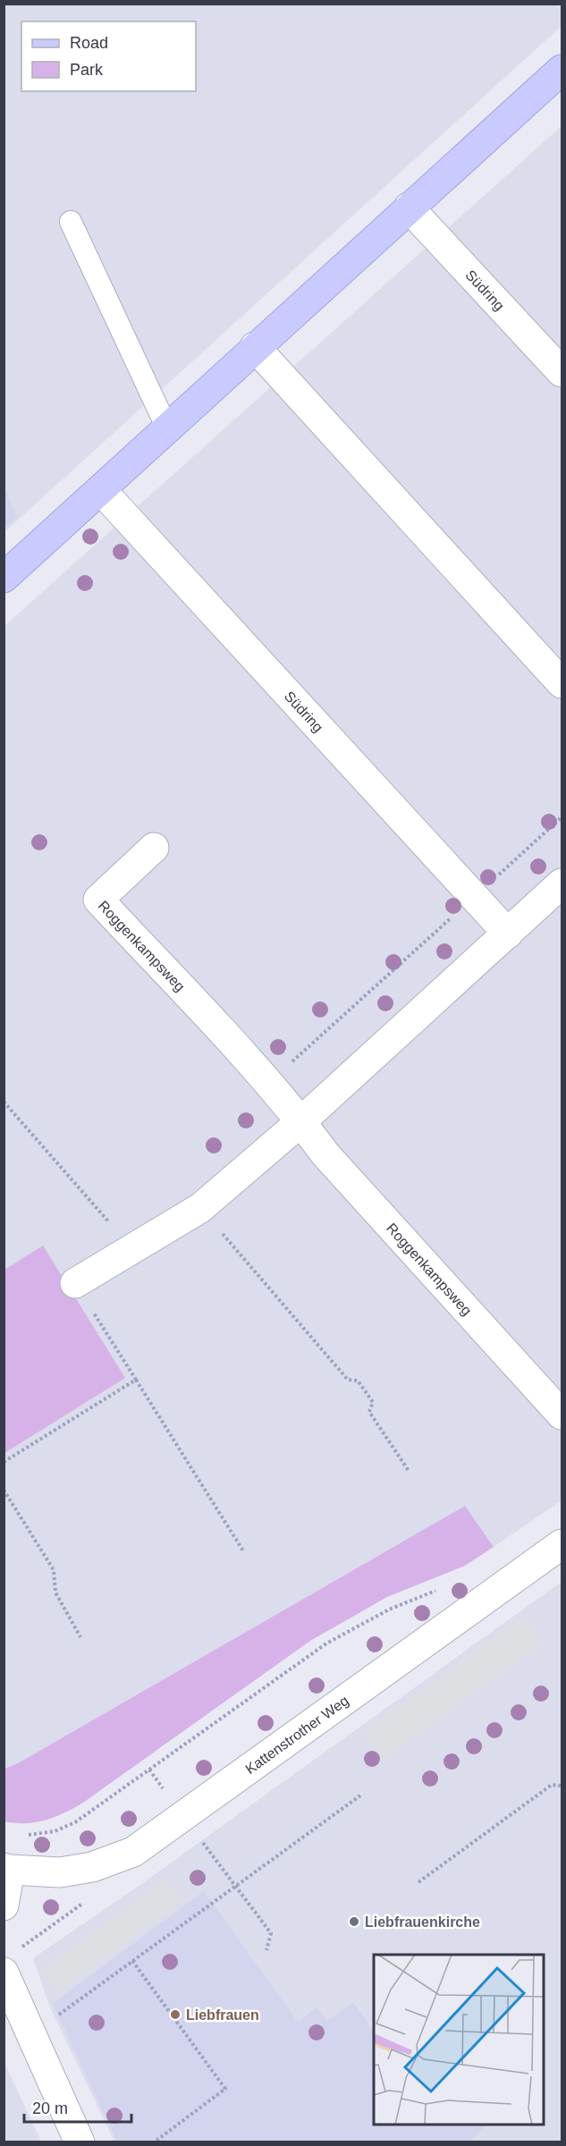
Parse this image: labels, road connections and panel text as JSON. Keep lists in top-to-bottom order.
{
  "streets": {
    "street": ["Südring", "Roggenkampsweg", "Kattenstrother Weg"]
  },
  "places": ["Liebfrauenkirche", "Liebfrauen"],
  "legend": ["Road", "Park"],
  "scale_bar": "20 m"
}
